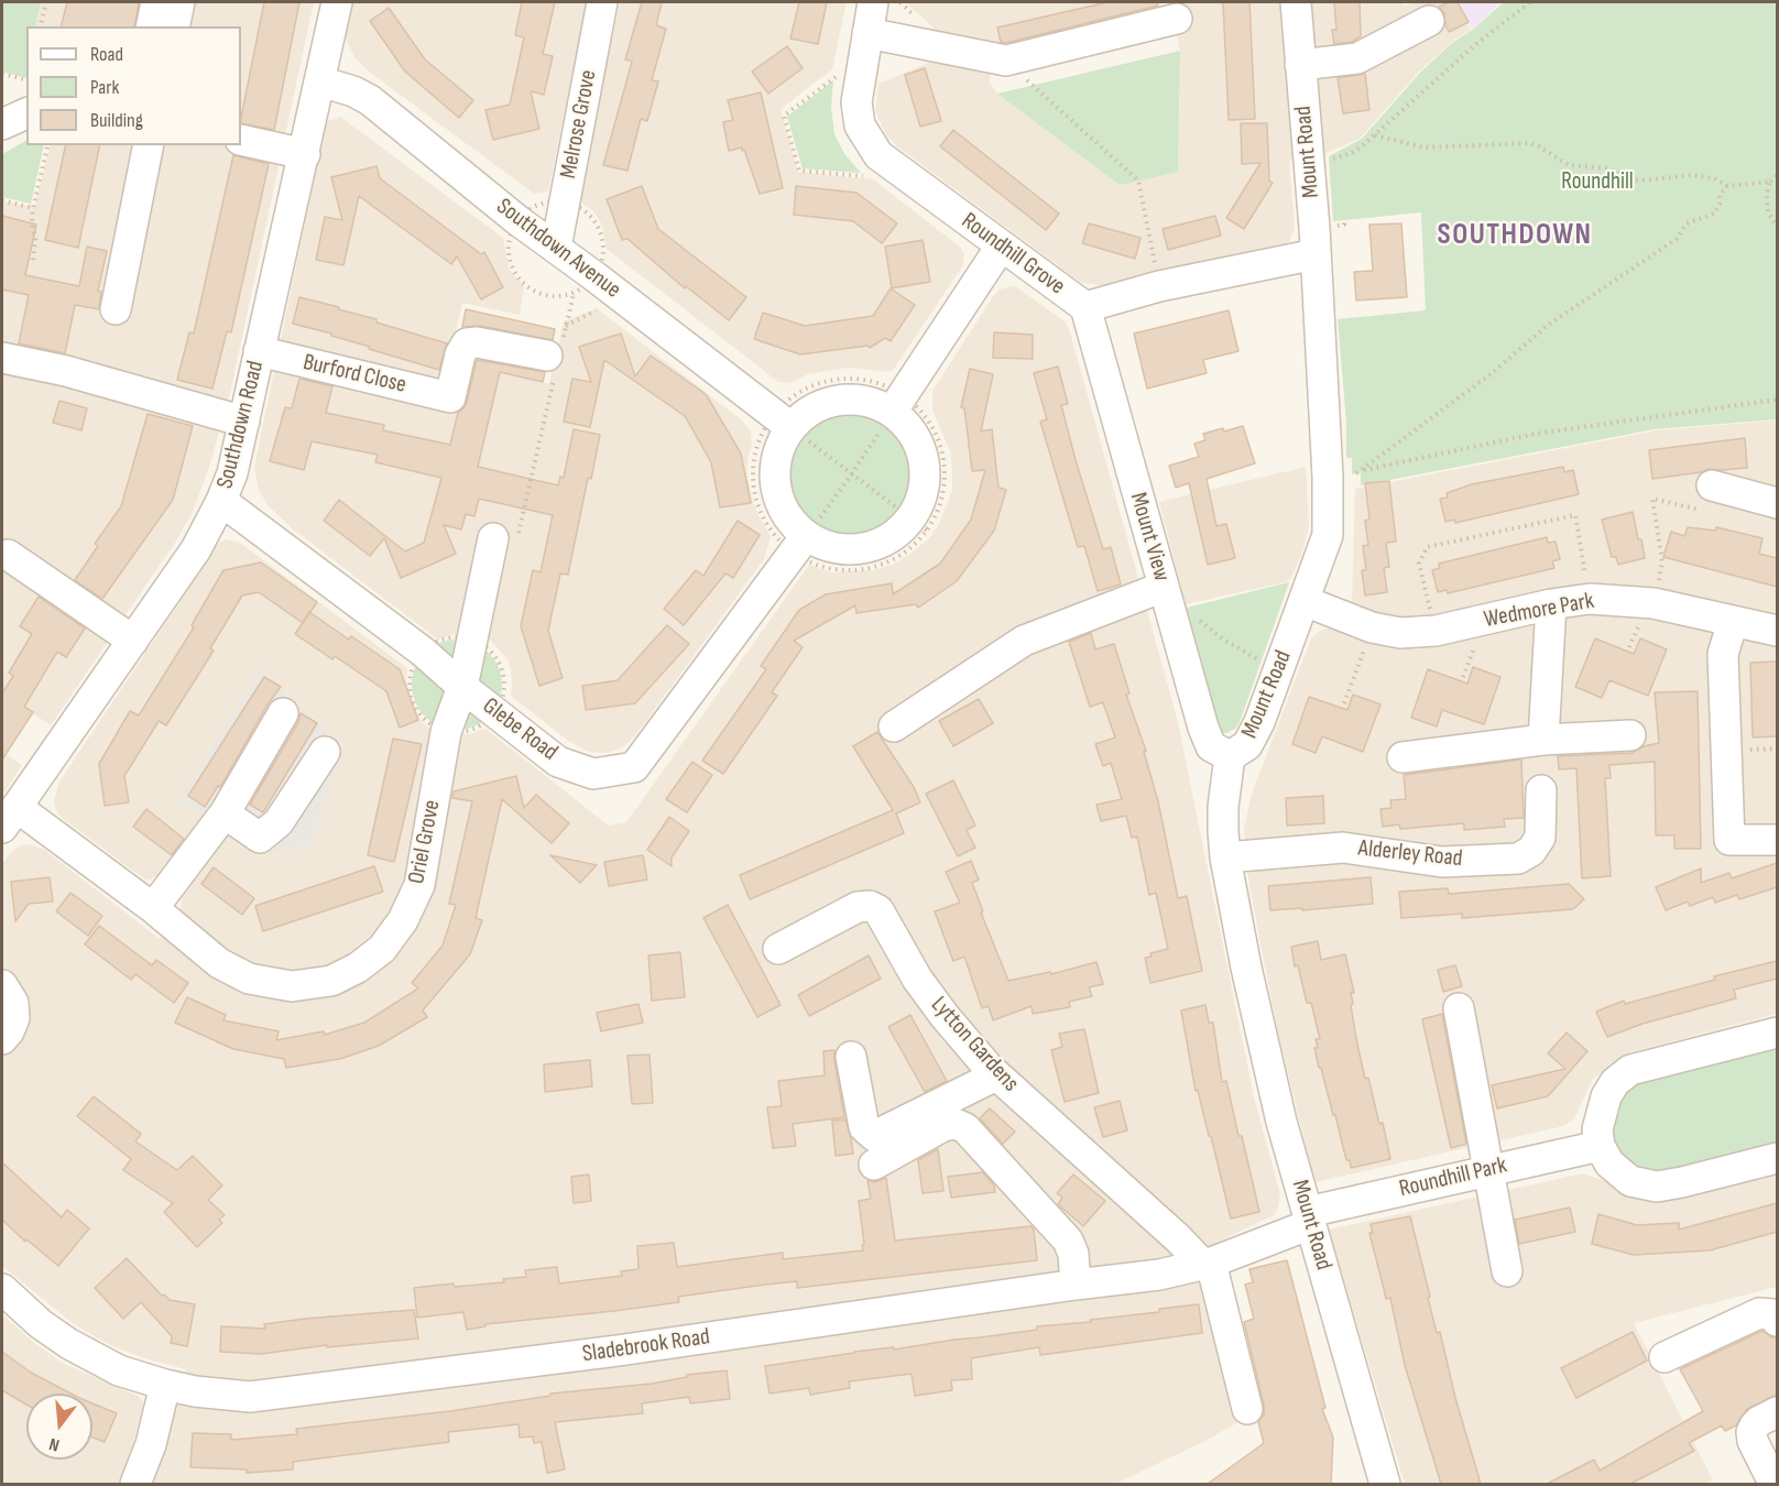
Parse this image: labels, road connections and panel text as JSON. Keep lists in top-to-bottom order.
{
  "streets": {
    "street": [
      "Melrose Grove",
      "Mount Road",
      "Southdown Avenue",
      "Roundhill Grove",
      "Burford Close",
      "Southdown Road",
      "Mount View",
      "Wedmore Park",
      "Glebe Road",
      "Oriel Grove",
      "Alderley Road",
      "Lytton Gardens",
      "Roundhill Park",
      "Sladebrook Road"
    ]
  },
  "crossings": [
    ["Melrose Grove", "Southdown Avenue"],
    ["Mount Road", "Roundhill Grove"],
    ["Mount Road", "Mount View"],
    ["Mount Road", "Wedmore Park"],
    ["Mount Road", "Alderley Road"],
    ["Mount Road", "Roundhill Park"],
    ["Mount Road", "Sladebrook Road"],
    ["Southdown Avenue", "Southdown Road"],
    ["Roundhill Grove", "Mount View"],
    ["Burford Close", "Southdown Road"],
    ["Southdown Road", "Glebe Road"],
    ["Southdown Road", "Oriel Grove"],
    ["Glebe Road", "Oriel Grove"],
    ["Lytton Gardens", "Sladebrook Road"],
    ["Roundhill Park", "Sladebrook Road"]
  ],
  "districts": ["SOUTHDOWN"],
  "parks": ["Roundhill"],
  "legend": ["Road", "Park", "Building"],
  "north": "bottom"
}
